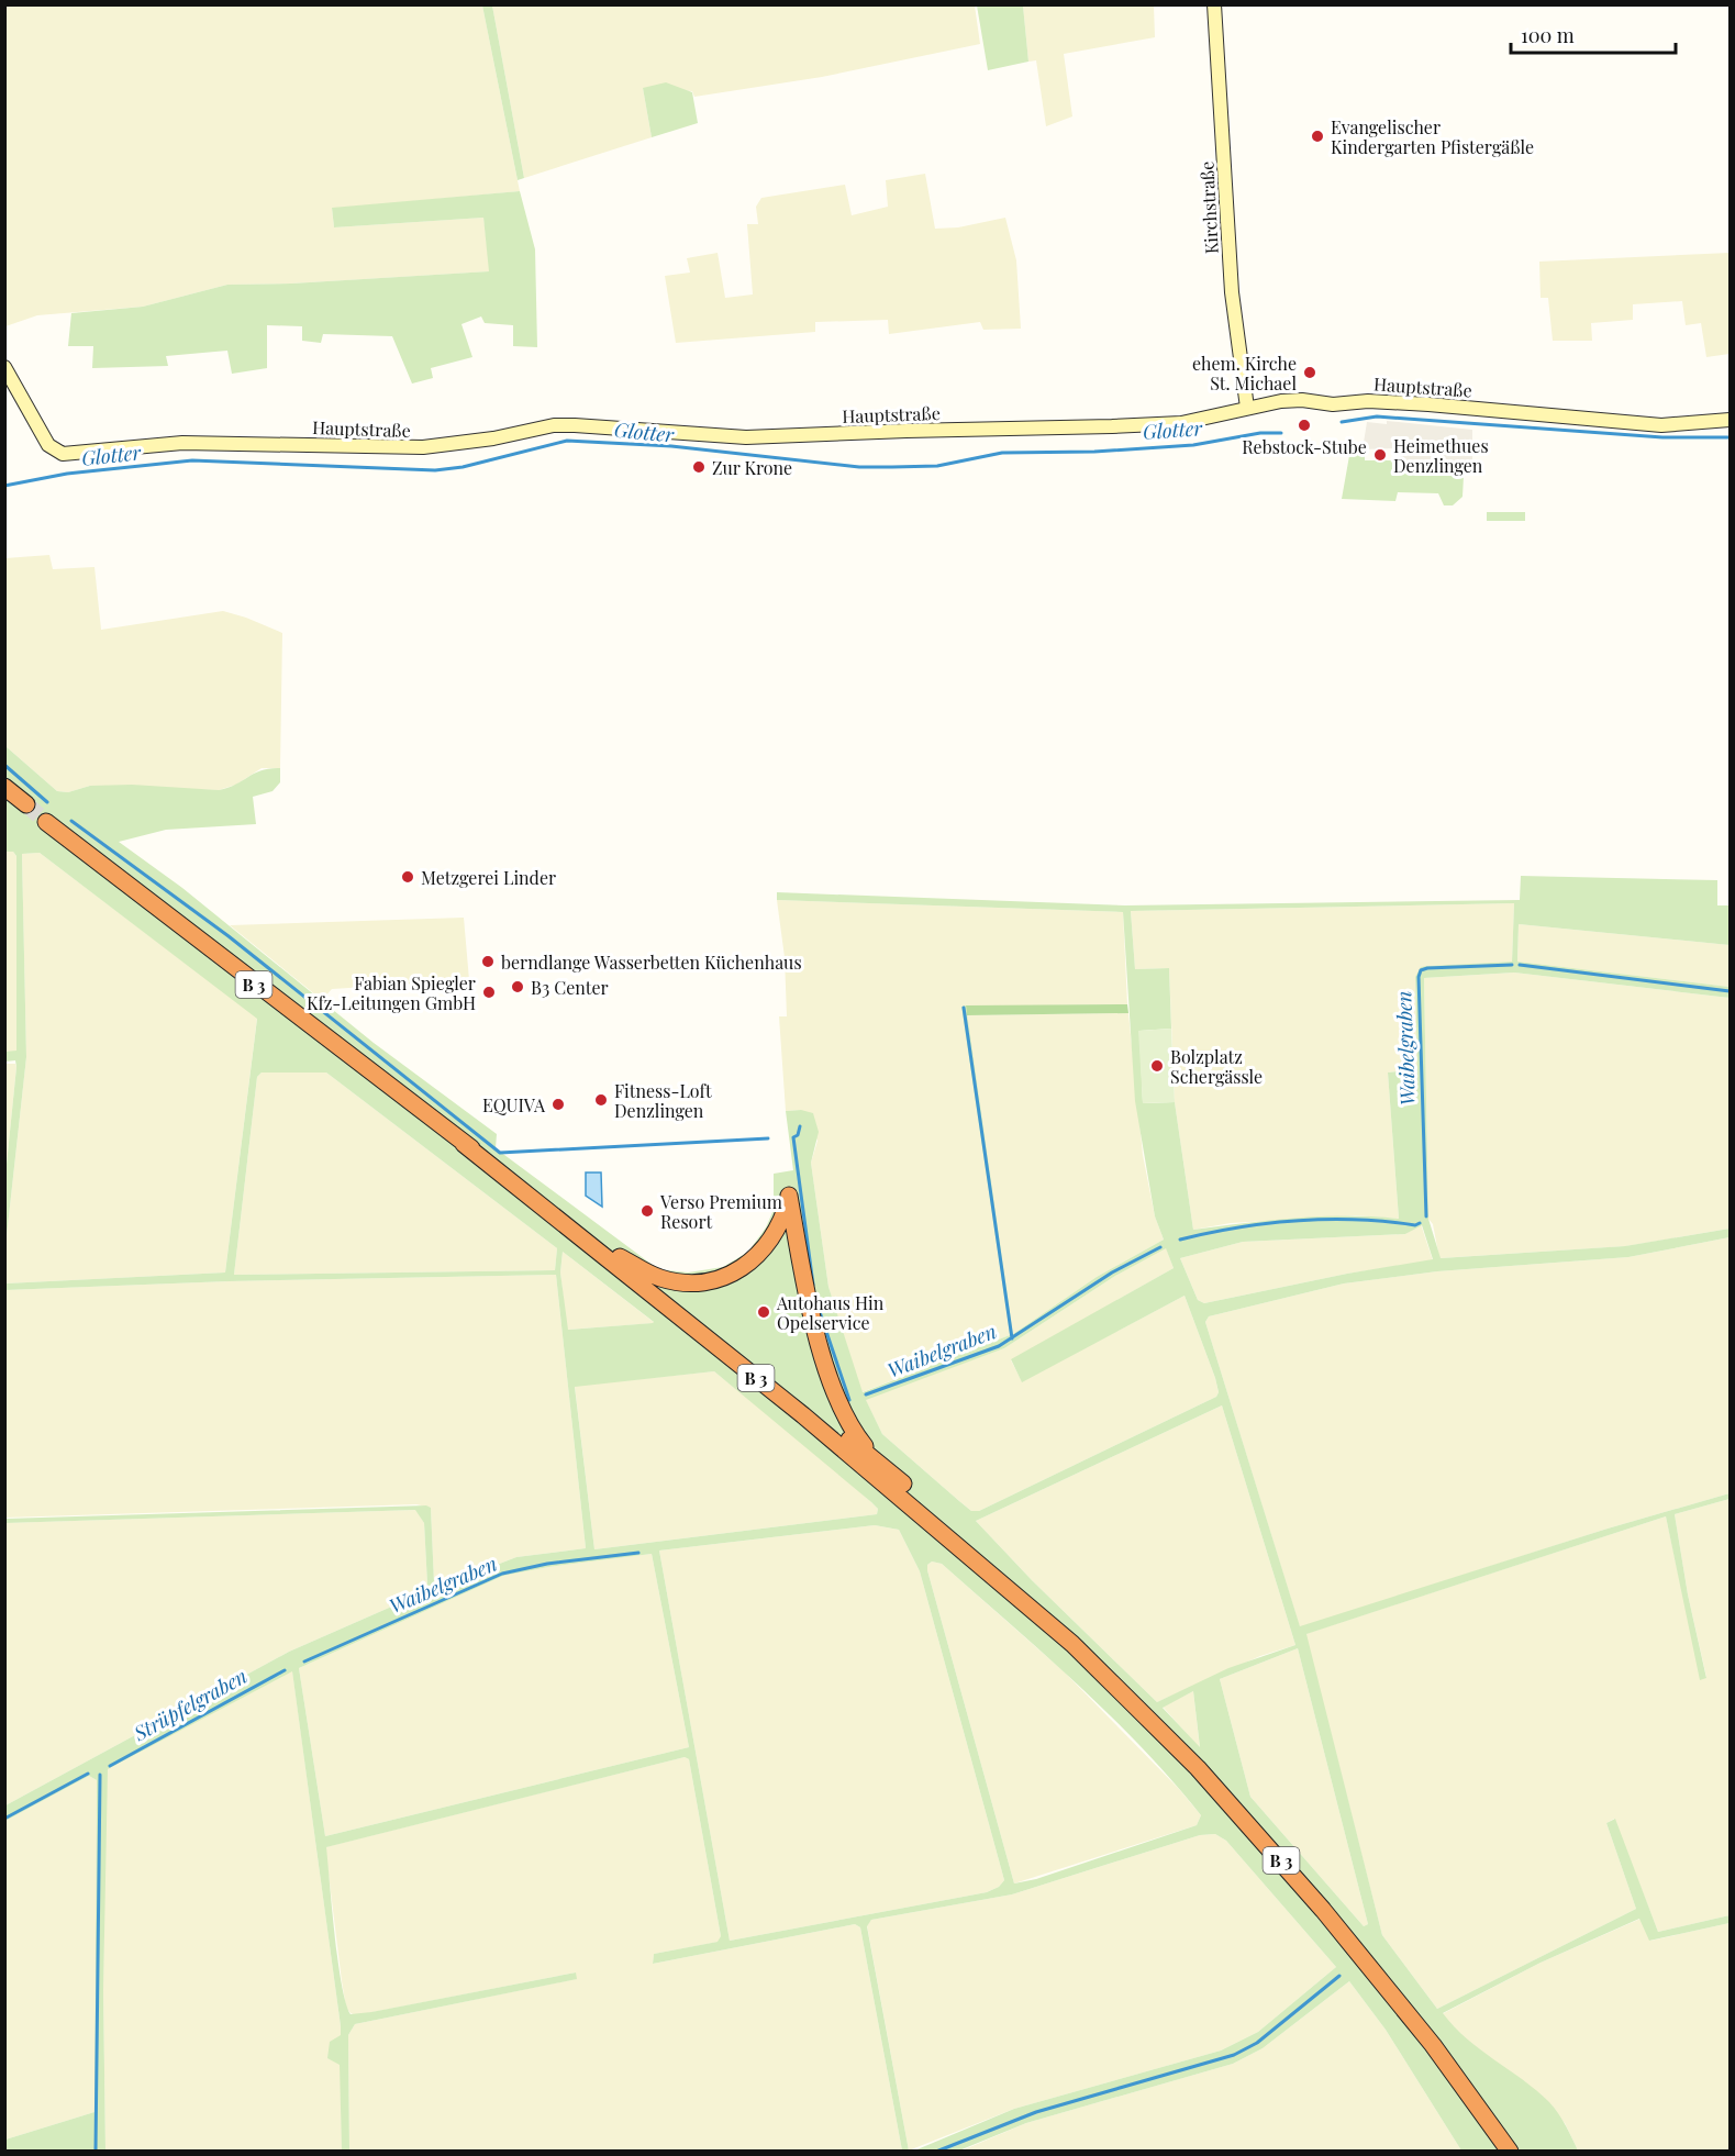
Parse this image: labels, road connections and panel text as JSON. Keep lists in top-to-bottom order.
{
  "streets": {
    "highway": ["B 3"],
    "main road": ["Kirchstraße", "Hauptstraße"]
  },
  "crossings": [
    ["Kirchstraße", "Hauptstraße"]
  ],
  "water": ["Glotter", "Waibelgraben", "Strüpfelgraben"],
  "places": [
    "Evangelischer Kindergarten Pfistergäßle",
    "ehem. Kirche St. Michael",
    "Rebstock-Stube",
    "Heimethues Denzlingen",
    "Zur Krone",
    "Metzgerei Linder",
    "berndlange Wasserbetten Küchenhaus",
    "B3 Center",
    "Fabian Spiegler Kfz-Leitungen GmbH",
    "Bolzplatz Schergässle",
    "Fitness-Loft Denzlingen",
    "EQUIVA",
    "Verso Premium Resort",
    "Autohaus Hin Opelservice"
  ],
  "scale_bar": "100 m"
}
